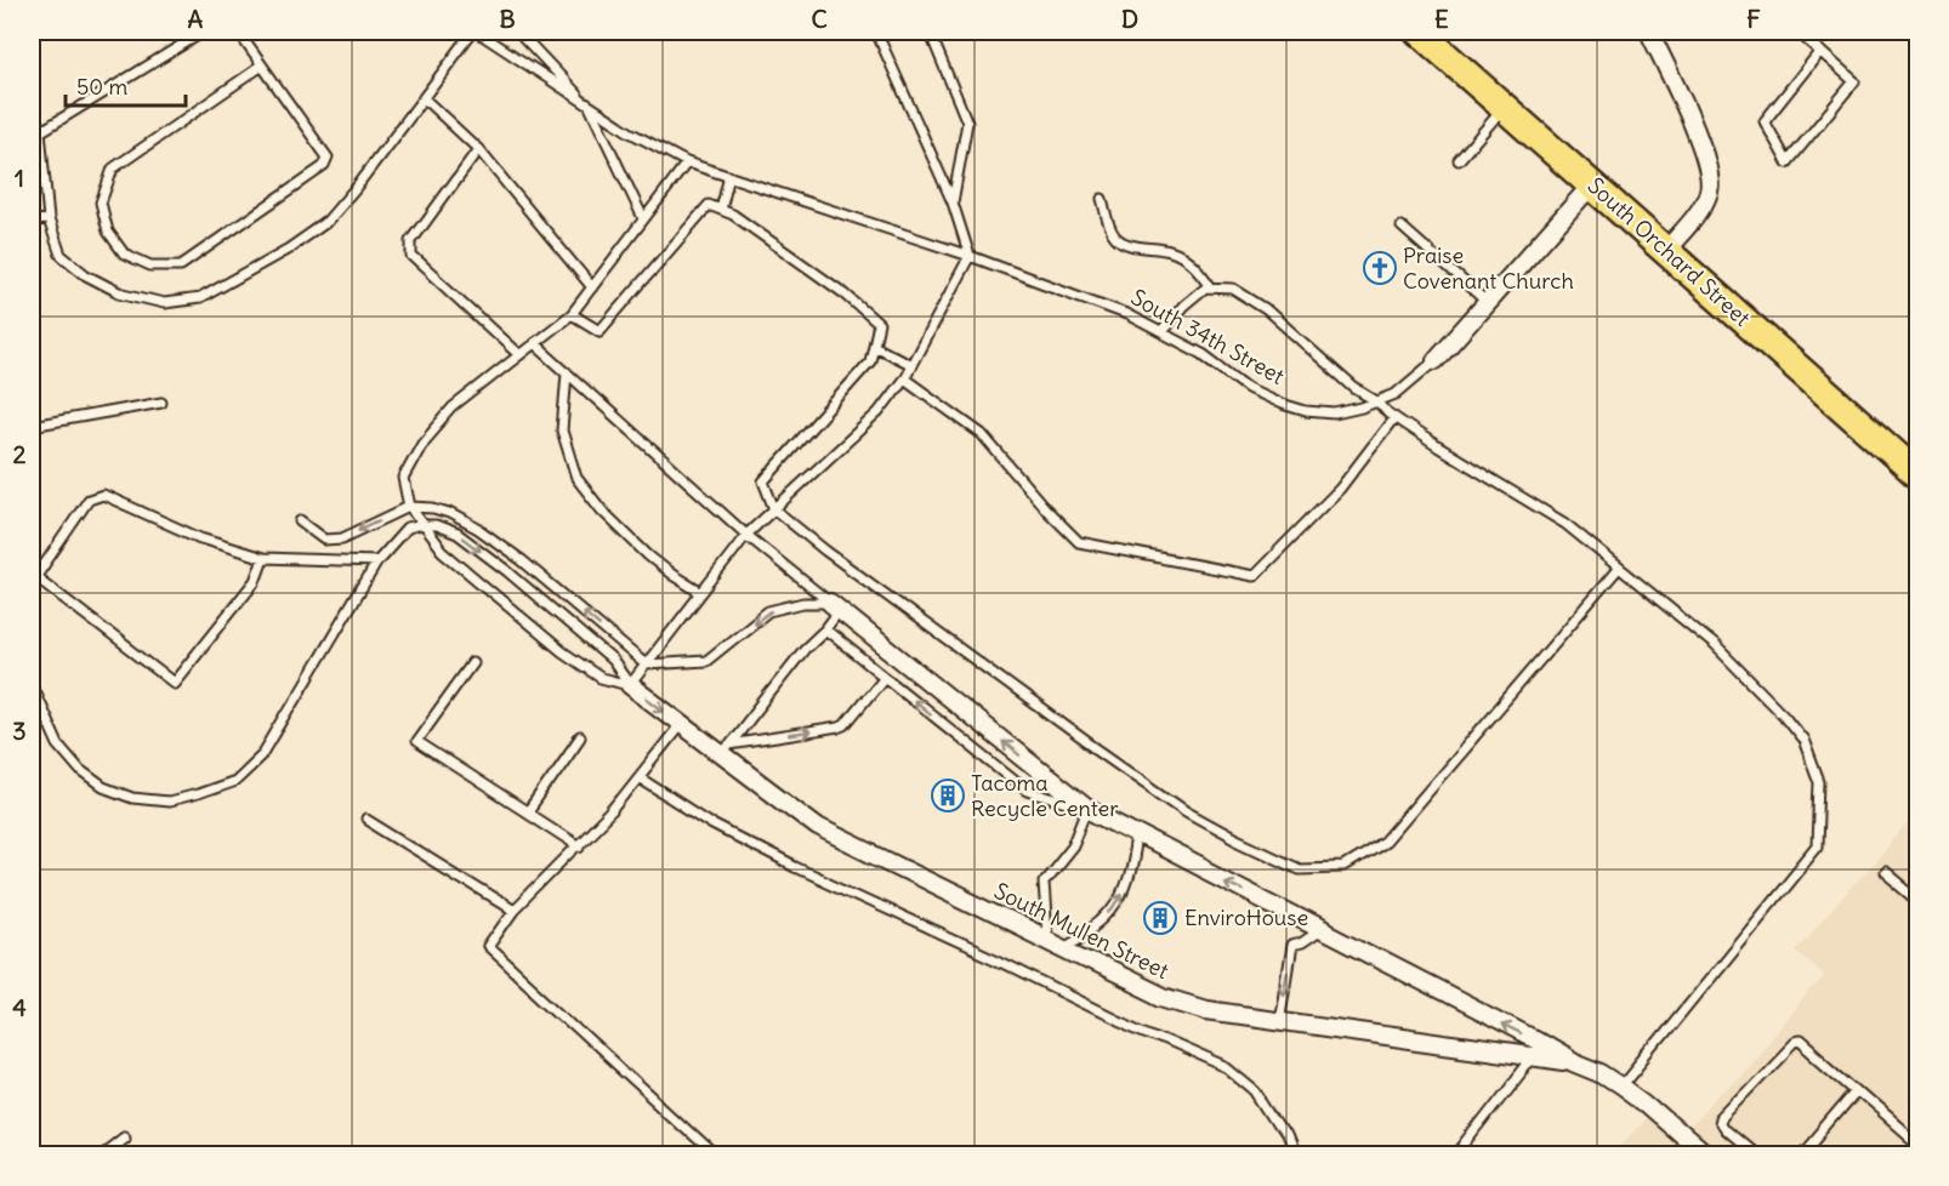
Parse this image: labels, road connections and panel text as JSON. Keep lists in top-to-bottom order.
{
  "streets": {
    "main road": ["South Orchard Street"],
    "street": ["South 34th Street", "South Mullen Street"]
  },
  "crossings": [
    ["South Orchard Street", "South 34th Street"]
  ],
  "places": {
    "church": ["Praise Covenant Church"],
    "building": ["Tacoma Recycle Center", "EnviroHouse"]
  },
  "scale_bar": "50 m",
  "grid": {
    "columns": [
      "A",
      "B",
      "C",
      "D",
      "E",
      "F"
    ],
    "rows": [
      "1",
      "2",
      "3",
      "4"
    ]
  }
}
